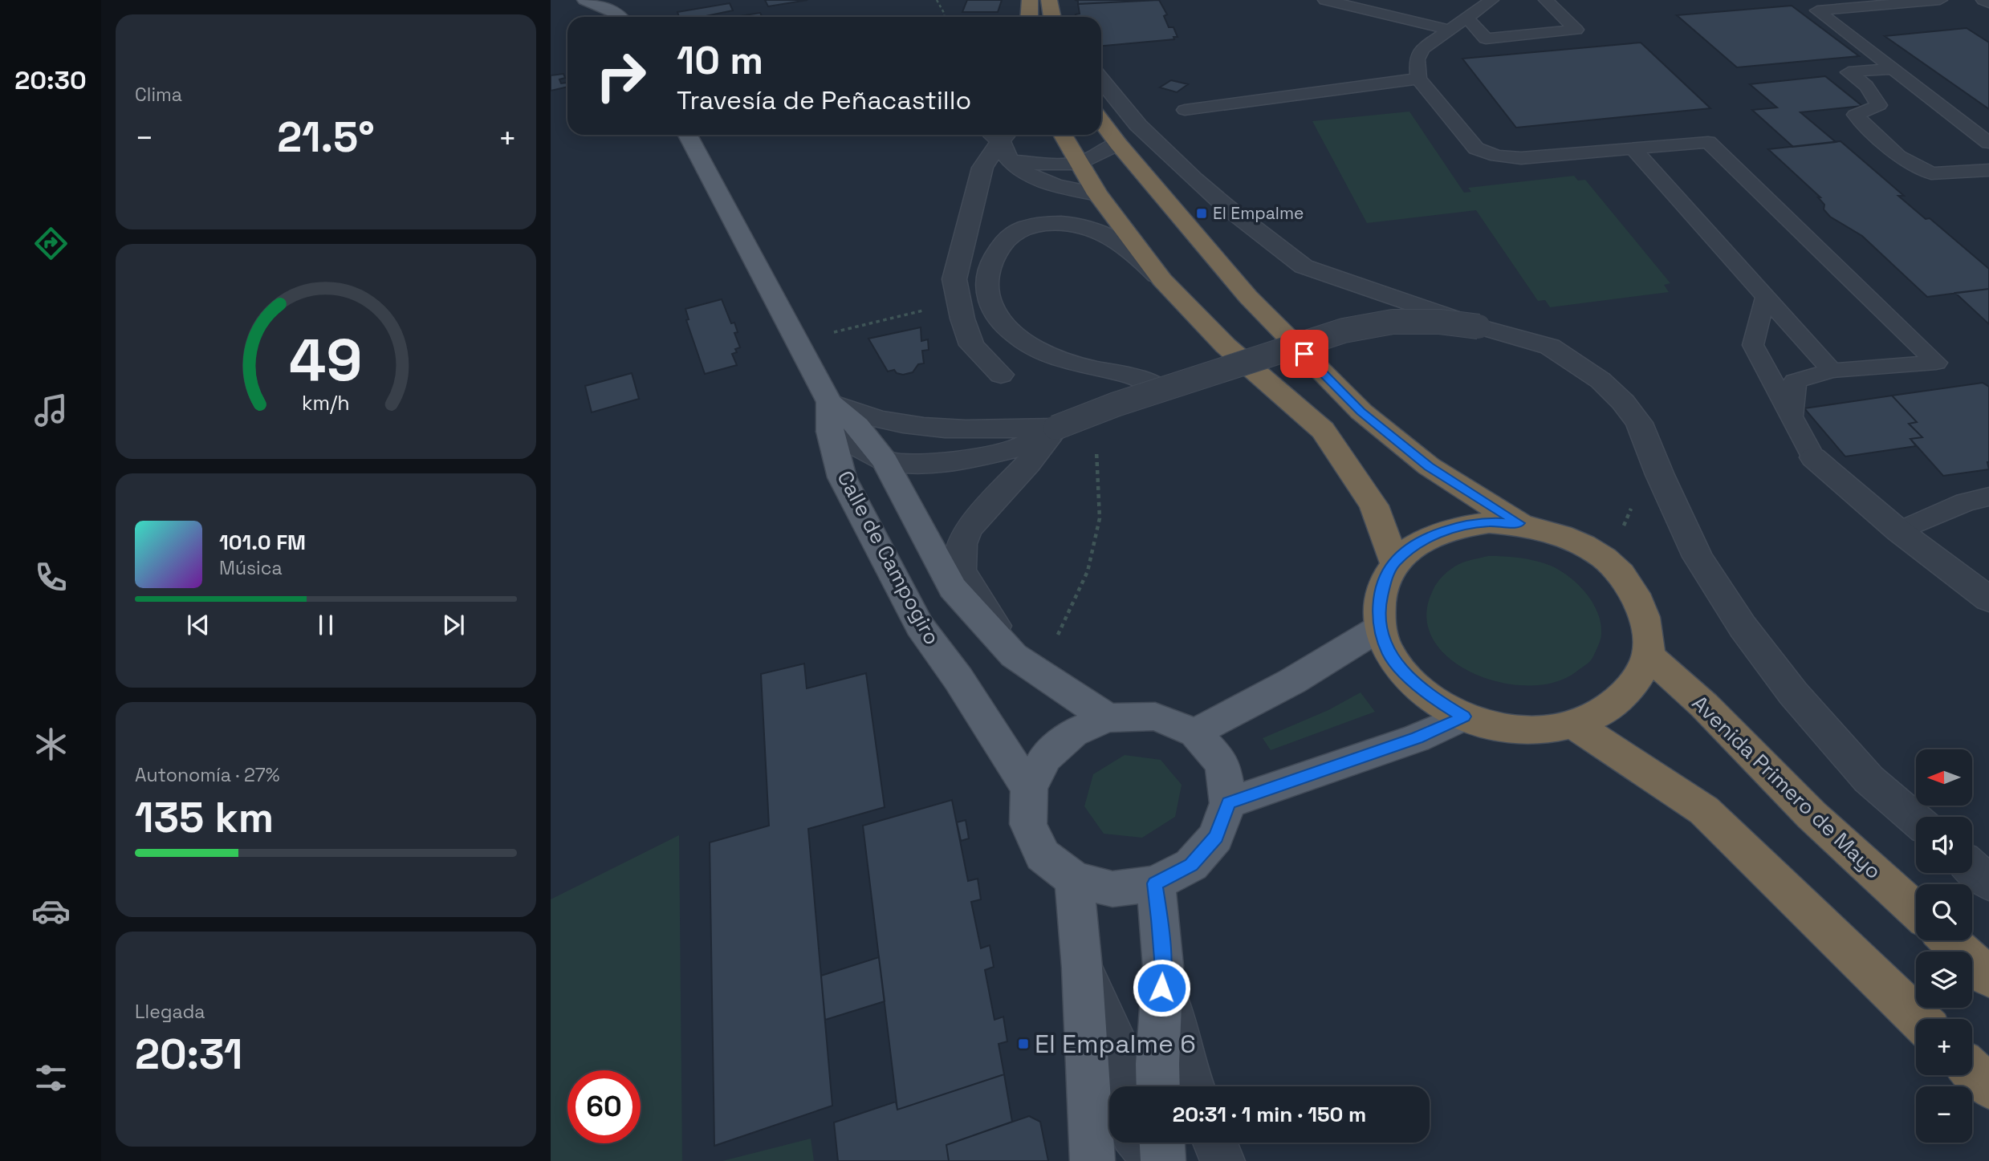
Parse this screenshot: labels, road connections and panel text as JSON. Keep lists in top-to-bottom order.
{
  "streets": {
    "highway": ["Avenida Primero de Mayo"],
    "main road": ["Calle de Campogiro"]
  },
  "places": {
    "transit": ["El Empalme", "El Empalme 6"]
  },
  "north": "left",
  "page": {
    "tabs": "20:30",
    "tile": [
      "Clima",
      ["Autonomía · 27%", "135 km"],
      ["Llegada", "20:31"]
    ],
    "turn": ["10 m", "Travesía de Peñacastillo"],
    "heat": ["−", "21.5°", "+"],
    "song": ["101.0 FM", "Música"],
    "map_buttons": ["+", "−"],
    "limit": "60",
    "trip": "20:31 · 1 min · 150 m",
    "gauge": ["49", "km/h"]
  }
}
